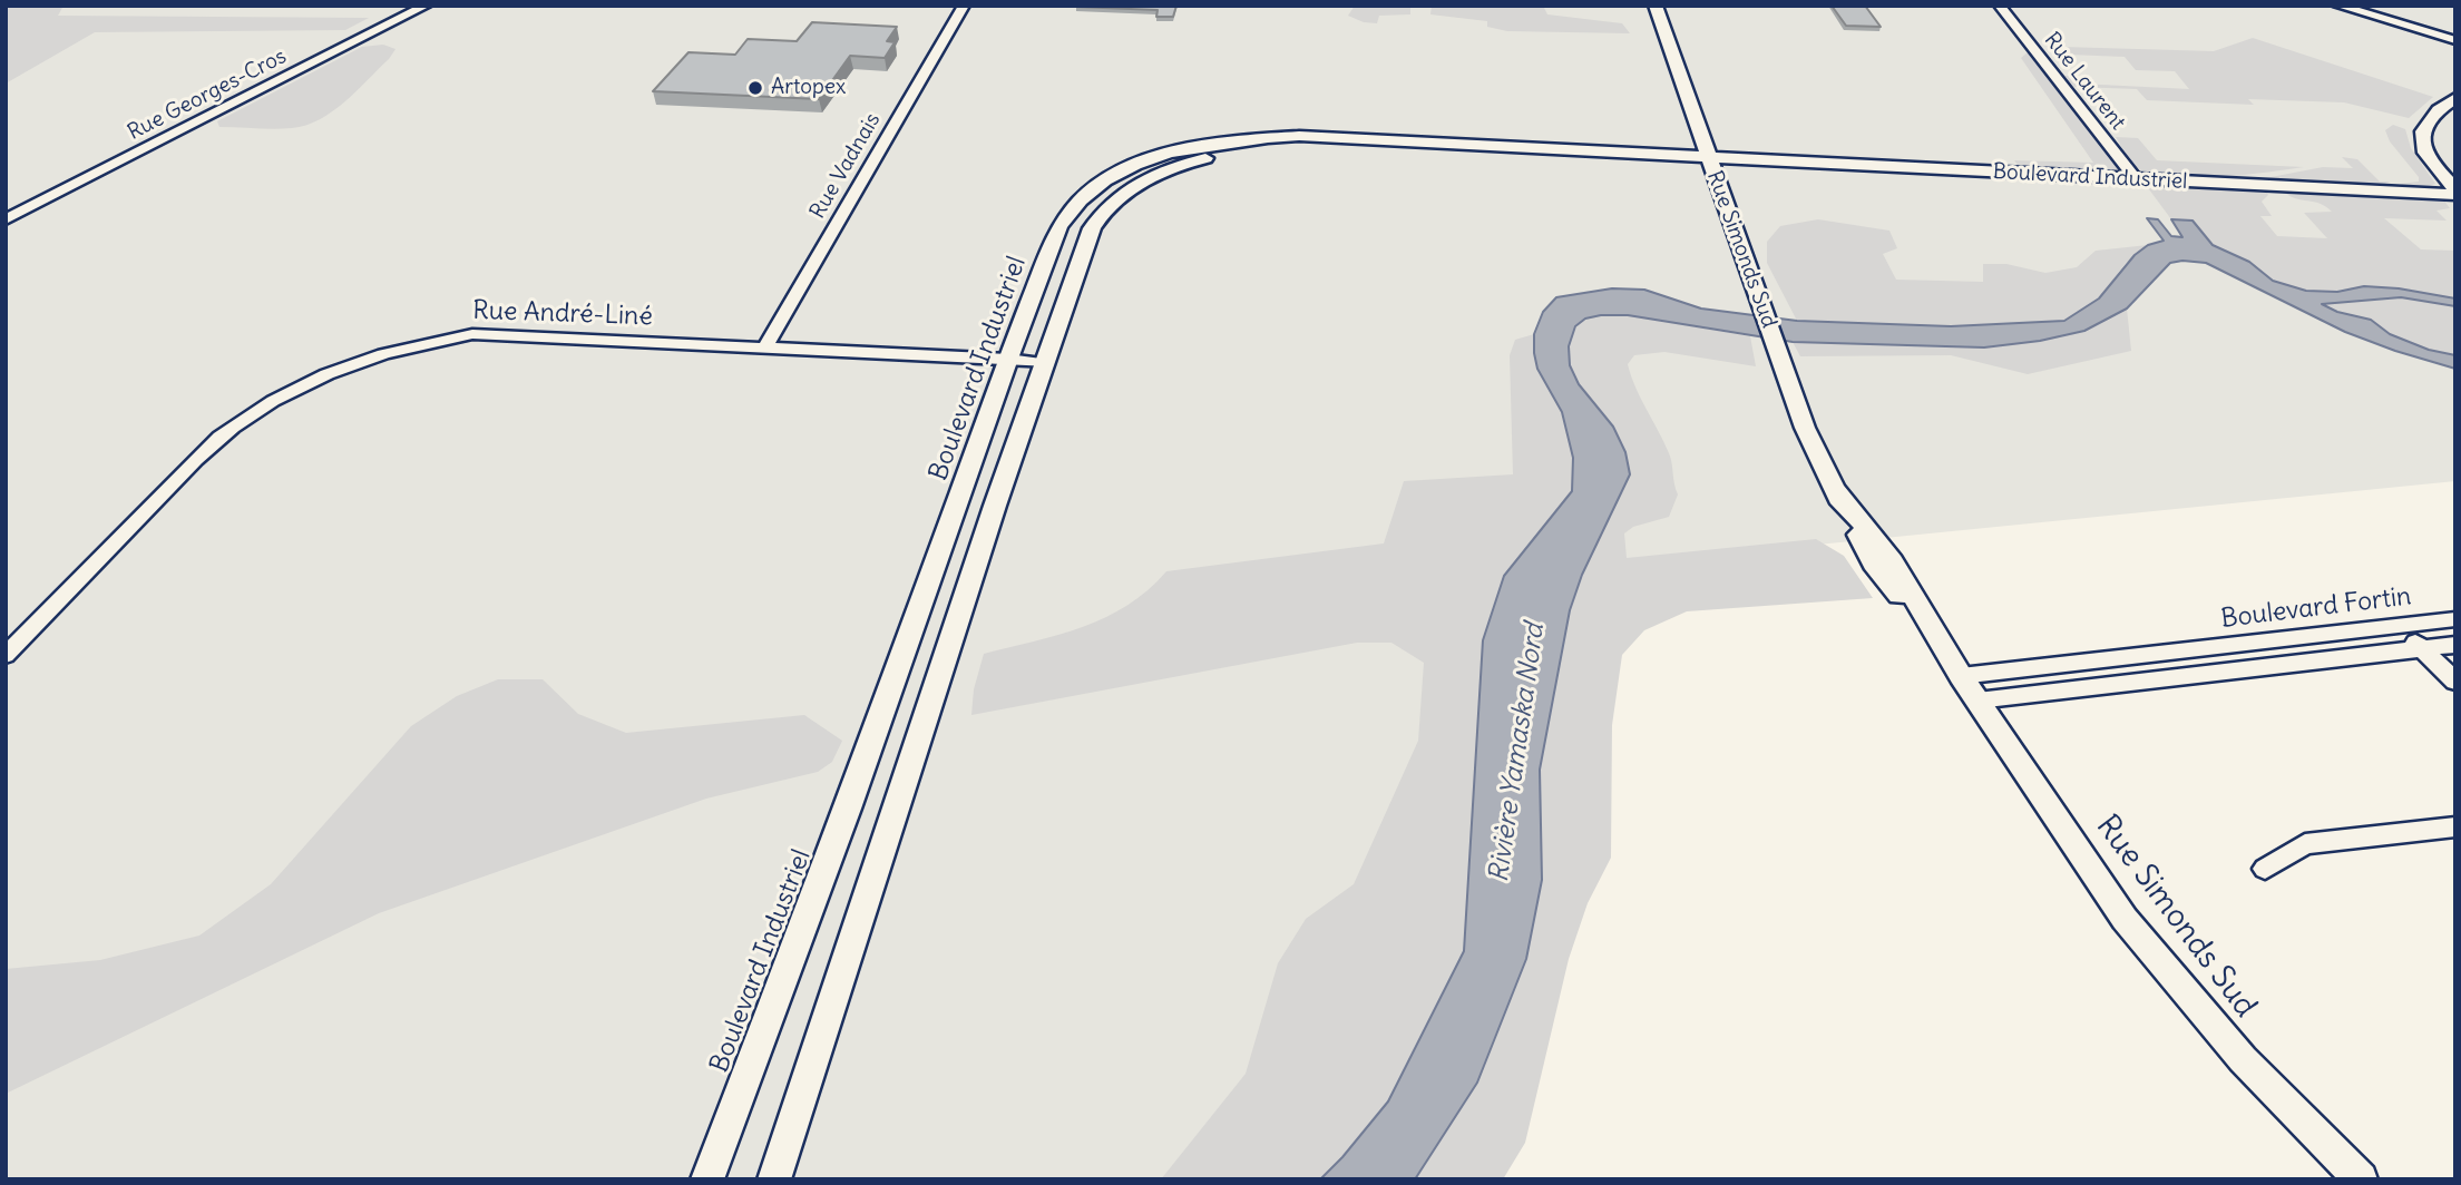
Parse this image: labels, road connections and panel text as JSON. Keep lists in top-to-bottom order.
{
  "streets": {
    "street": [
      "Rue Laurent",
      "Rue Georges-Cros",
      "Rue Vadnais",
      "Boulevard Industriel",
      "Rue Simonds Sud",
      "Rue André-Liné",
      "Boulevard Fortin"
    ]
  },
  "crossings": [
    ["Rue Laurent", "Boulevard Industriel"],
    ["Rue Vadnais", "Rue André-Liné"],
    ["Boulevard Industriel", "Rue Simonds Sud"],
    ["Boulevard Industriel", "Rue André-Liné"],
    ["Rue Simonds Sud", "Boulevard Fortin"]
  ],
  "water": ["Rivière Yamaska Nord"],
  "places": ["Artopex"]
}
